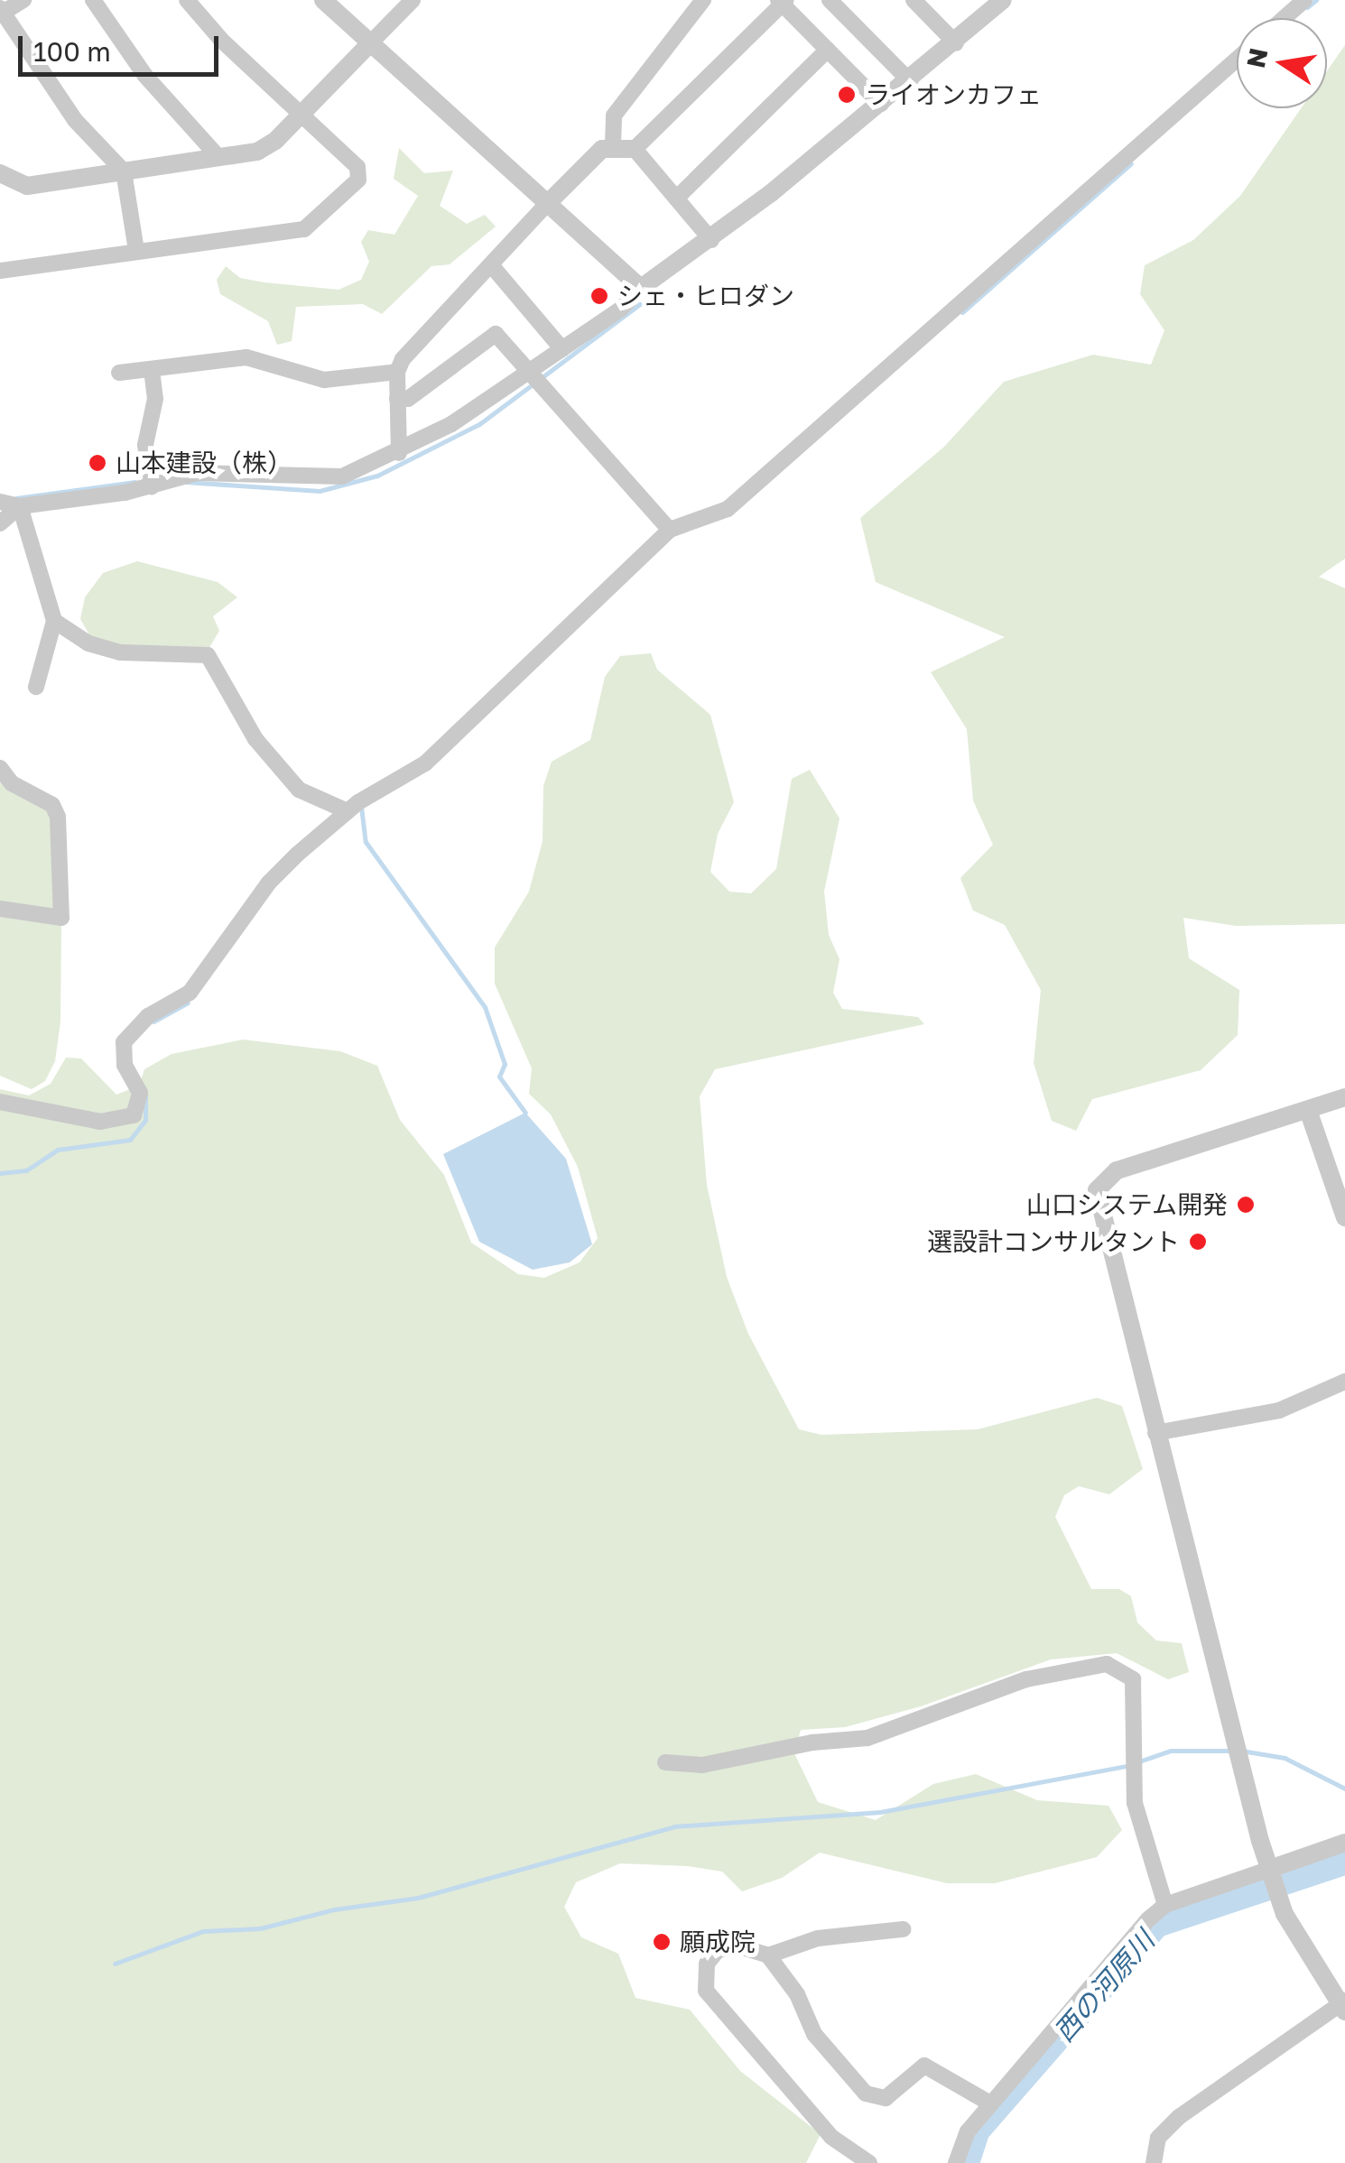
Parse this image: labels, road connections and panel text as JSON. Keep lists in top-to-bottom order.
{
  "water": ["西の河原川"],
  "places": [
    "ライオンカフェ",
    "シェ・ヒロダン",
    "山本建設（株）",
    "山口システム開発",
    "選設計コンサルタント",
    "願成院"
  ],
  "scale_bar": "100 m",
  "north": "left"
}
